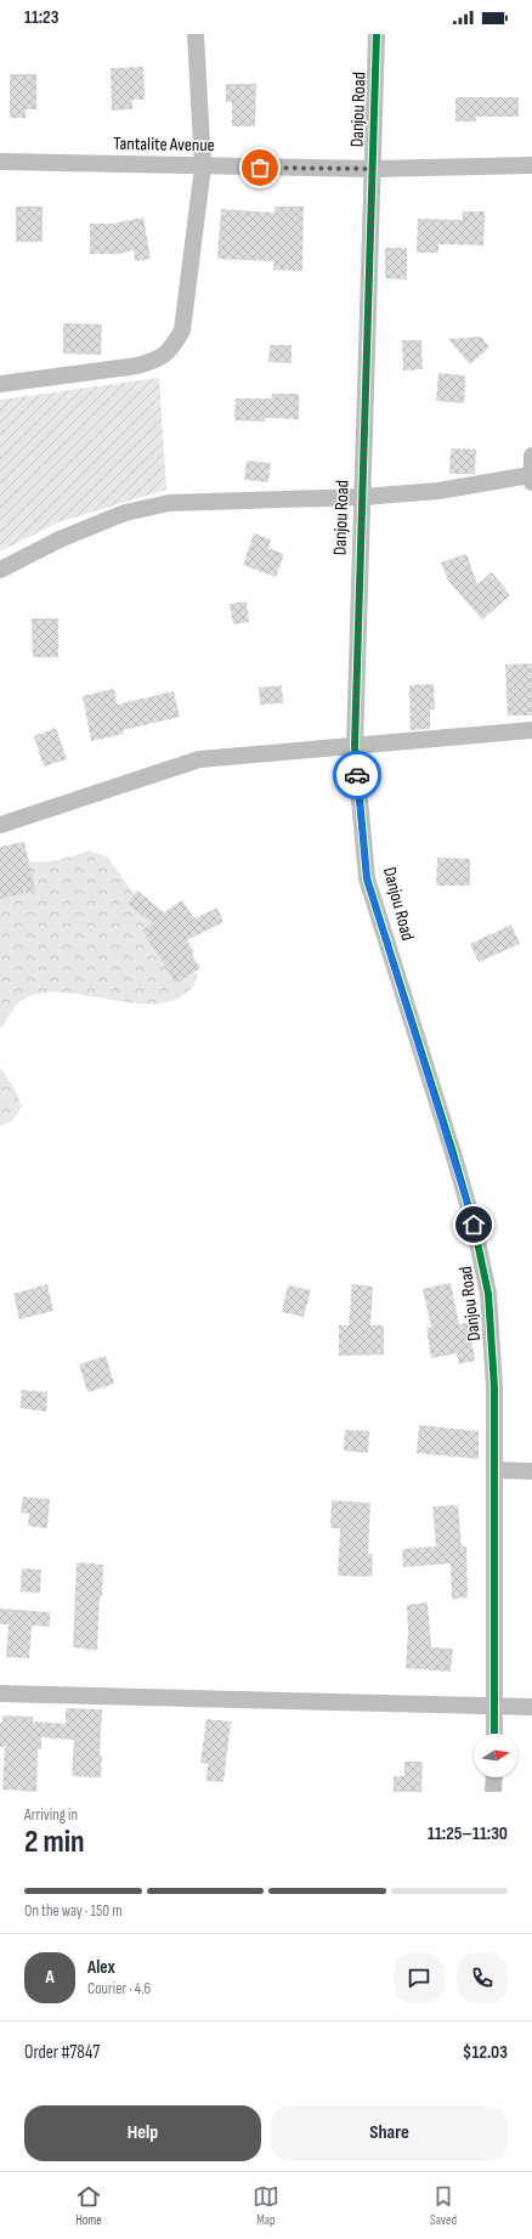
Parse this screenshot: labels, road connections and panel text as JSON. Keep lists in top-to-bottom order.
{
  "streets": {
    "street": ["Danjou Road", "Tantalite Avenue"]
  },
  "crossings": [
    ["Danjou Road", "Tantalite Avenue"]
  ],
  "north": "right",
  "page": {
    "status": "11:23",
    "heading": ["2 min", "Arriving in", "11:25–11:30"],
    "panel": [
      "Alex",
      "Courier · 4.6",
      "Order #7847",
      "$12.03"
    ],
    "bar": "On the way · 150 m",
    "round": "A",
    "buttons": ["Help", "Share"],
    "tabs": ["Home", "Map", "Saved"]
  }
}
